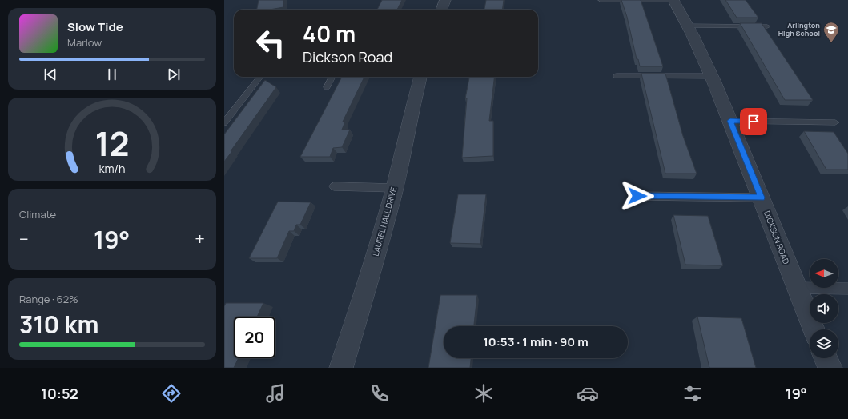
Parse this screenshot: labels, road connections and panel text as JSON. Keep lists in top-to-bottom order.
{
  "streets": {
    "street": ["LAUREL HALL DRIVE", "DICKSON ROAD"]
  },
  "places": {
    "school or university": ["Arlington High School"]
  },
  "north": "left",
  "page": {
    "turn": ["40 m", "Dickson Road"],
    "song": ["Slow Tide", "Marlow"],
    "tile": [
      "Climate",
      ["Range · 62%", "310 km"]
    ],
    "heat": ["−", "19°", "+"],
    "limit": "20",
    "trip": "10:53 · 1 min · 90 m",
    "tabs": ["10:52", "19°"],
    "gauge": ["12", "km/h"]
  }
}
